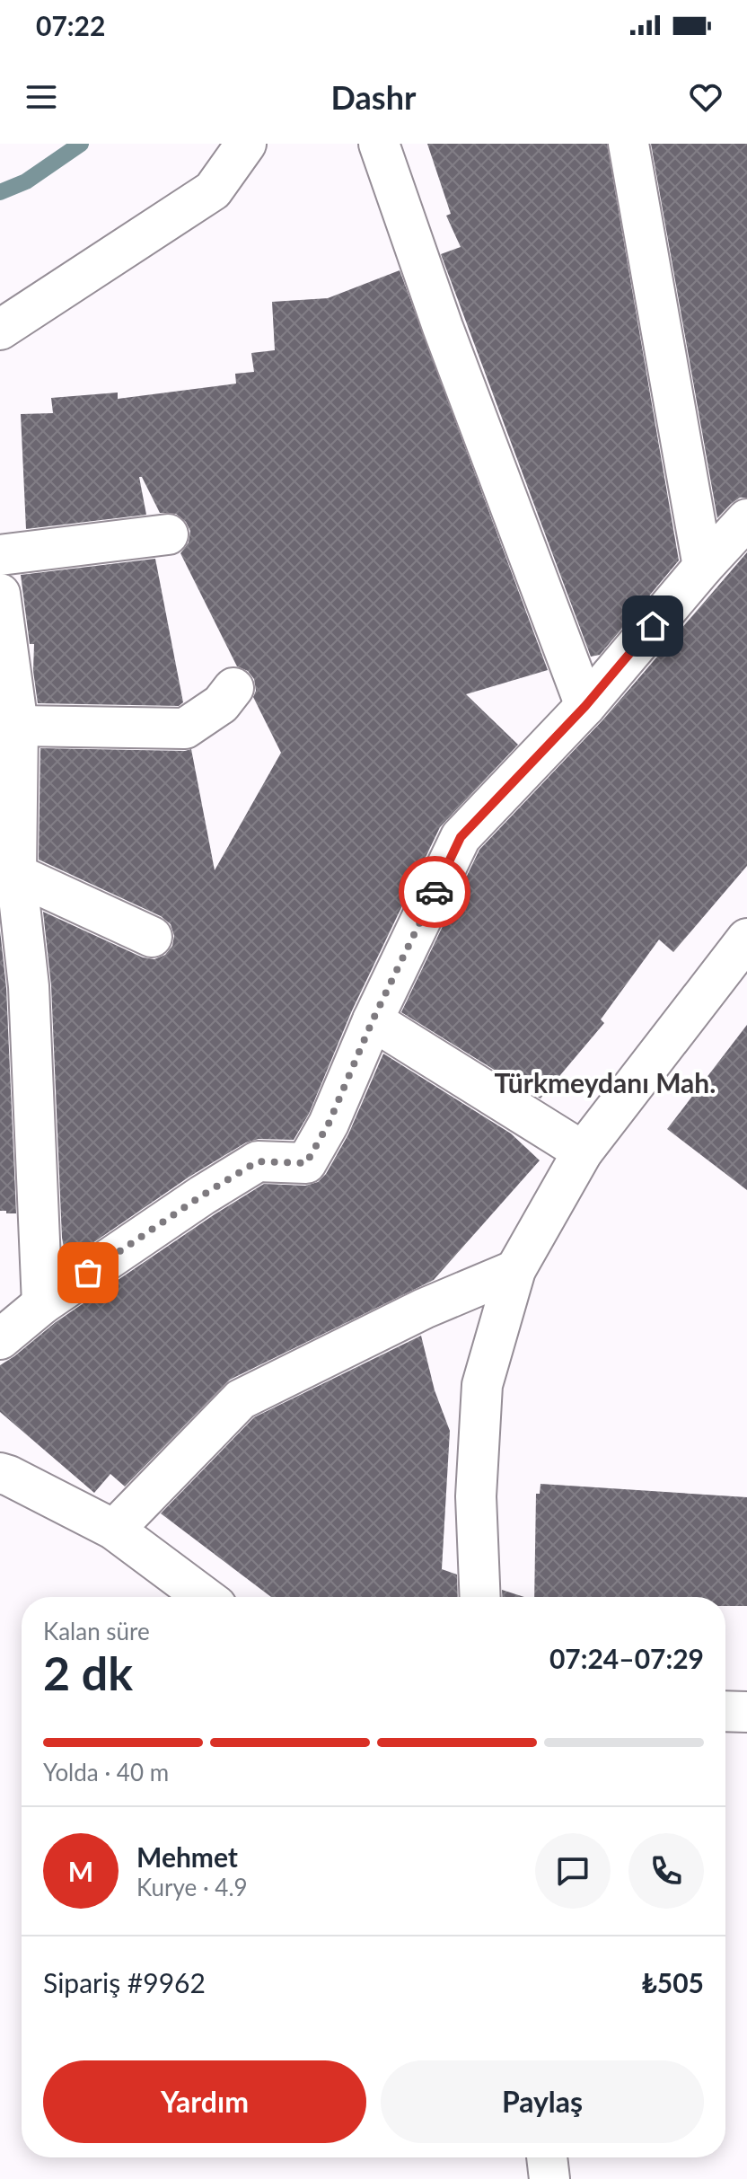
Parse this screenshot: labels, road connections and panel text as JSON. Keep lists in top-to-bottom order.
{
  "districts": ["Türkmeydanı Mah."],
  "page": {
    "status": "07:22",
    "header": "Dashr",
    "heading": ["2 dk", "Kalan süre", "07:24–07:29"],
    "panel": [
      "Mehmet",
      "Kurye · 4.9",
      "Sipariş #9962",
      "₺505"
    ],
    "bar": "Yolda · 40 m",
    "round": "M",
    "buttons": ["Yardım", "Paylaş"]
  }
}
